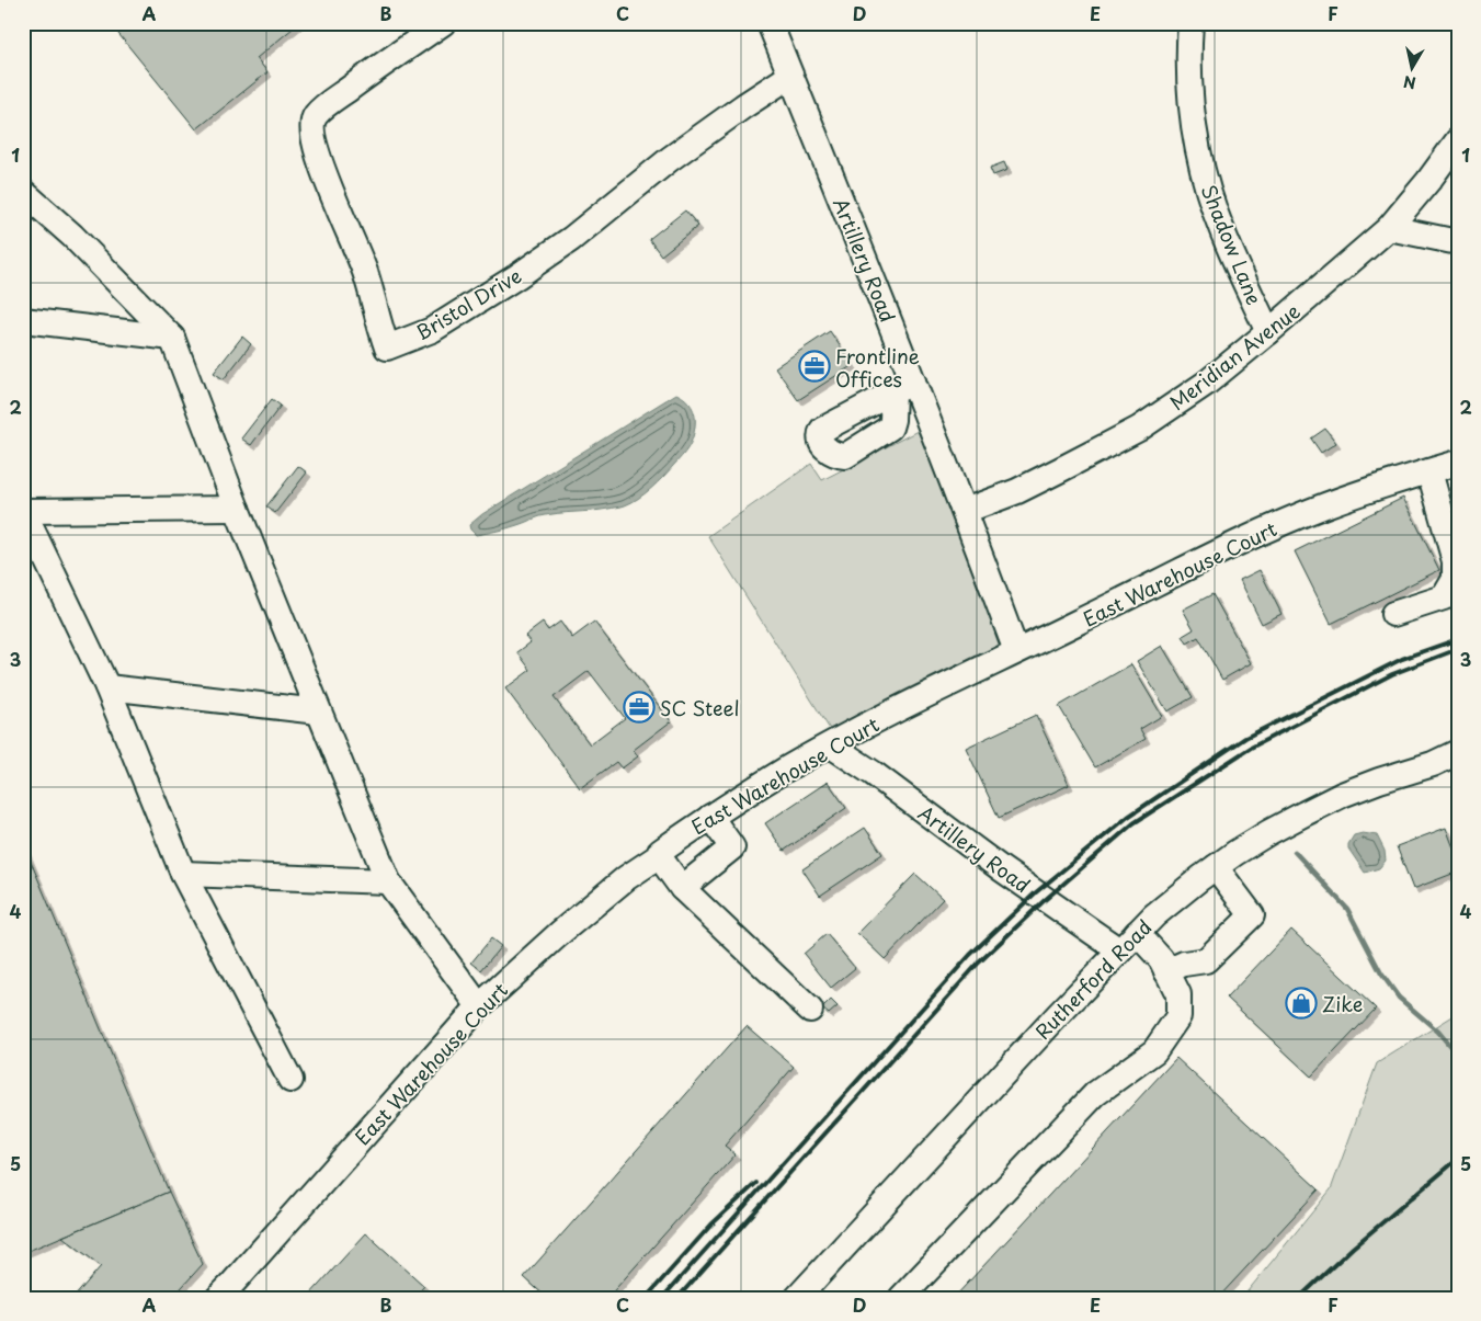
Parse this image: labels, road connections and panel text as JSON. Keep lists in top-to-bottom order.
{
  "streets": {
    "street": [
      "Shadow Lane",
      "Artillery Road",
      "Bristol Drive",
      "Meridian Avenue",
      "East Warehouse Court",
      "Rutherford Road"
    ]
  },
  "crossings": [
    ["Shadow Lane", "Meridian Avenue"],
    ["Artillery Road", "Bristol Drive"],
    ["Artillery Road", "Meridian Avenue"],
    ["Artillery Road", "East Warehouse Court"],
    ["Artillery Road", "Rutherford Road"]
  ],
  "places": {
    "office": ["Frontline Offices", "SC Steel"],
    "shop": ["Zike"]
  },
  "north": "bottom",
  "grid": {
    "columns": [
      "A",
      "B",
      "C",
      "D",
      "E",
      "F"
    ],
    "rows": [
      "1",
      "2",
      "3",
      "4",
      "5"
    ]
  }
}
